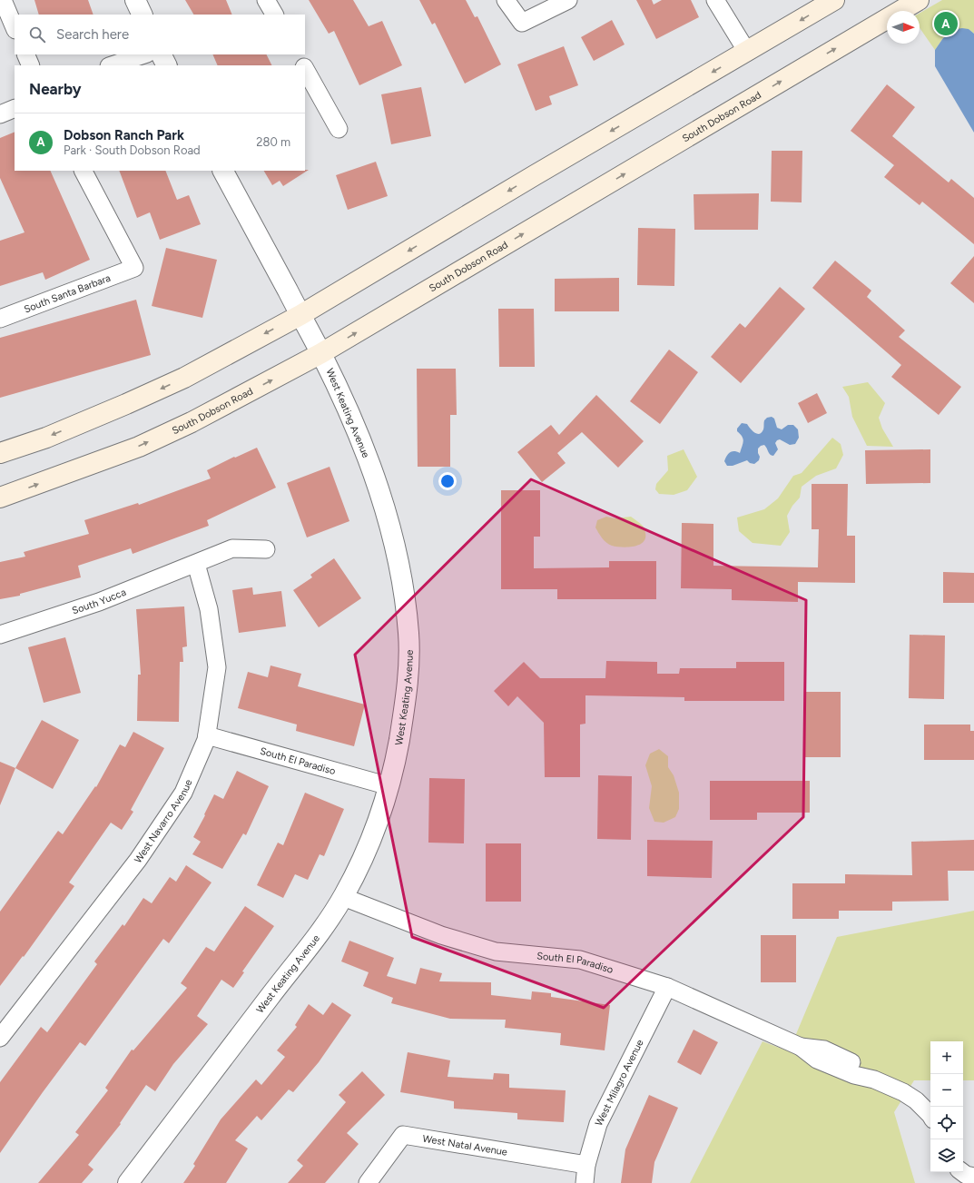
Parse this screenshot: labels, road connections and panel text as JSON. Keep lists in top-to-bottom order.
{
  "streets": {
    "main road": ["South Dobson Road"],
    "street": [
      "South Santa Barbara",
      "West Keating Avenue",
      "South Yucca",
      "South El Paradiso",
      "West Navarro Avenue",
      "West Milagro Avenue",
      "West Natal Avenue"
    ]
  },
  "crossings": [
    ["South Dobson Road", "West Keating Avenue"],
    ["West Keating Avenue", "South El Paradiso"],
    ["South Yucca", "West Navarro Avenue"],
    ["South El Paradiso", "West Navarro Avenue"],
    ["South El Paradiso", "West Milagro Avenue"],
    ["West Milagro Avenue", "West Natal Avenue"]
  ],
  "north": "right",
  "page": {
    "pins": "A",
    "search": "Search here",
    "heading": "Nearby",
    "list": [
      {
        "mark": "A",
        "name": "Dobson Ranch Park",
        "note": "Park · South Dobson Road",
        "value": "280 m"
      }
    ],
    "map_buttons": ["+", "−"]
  }
}
